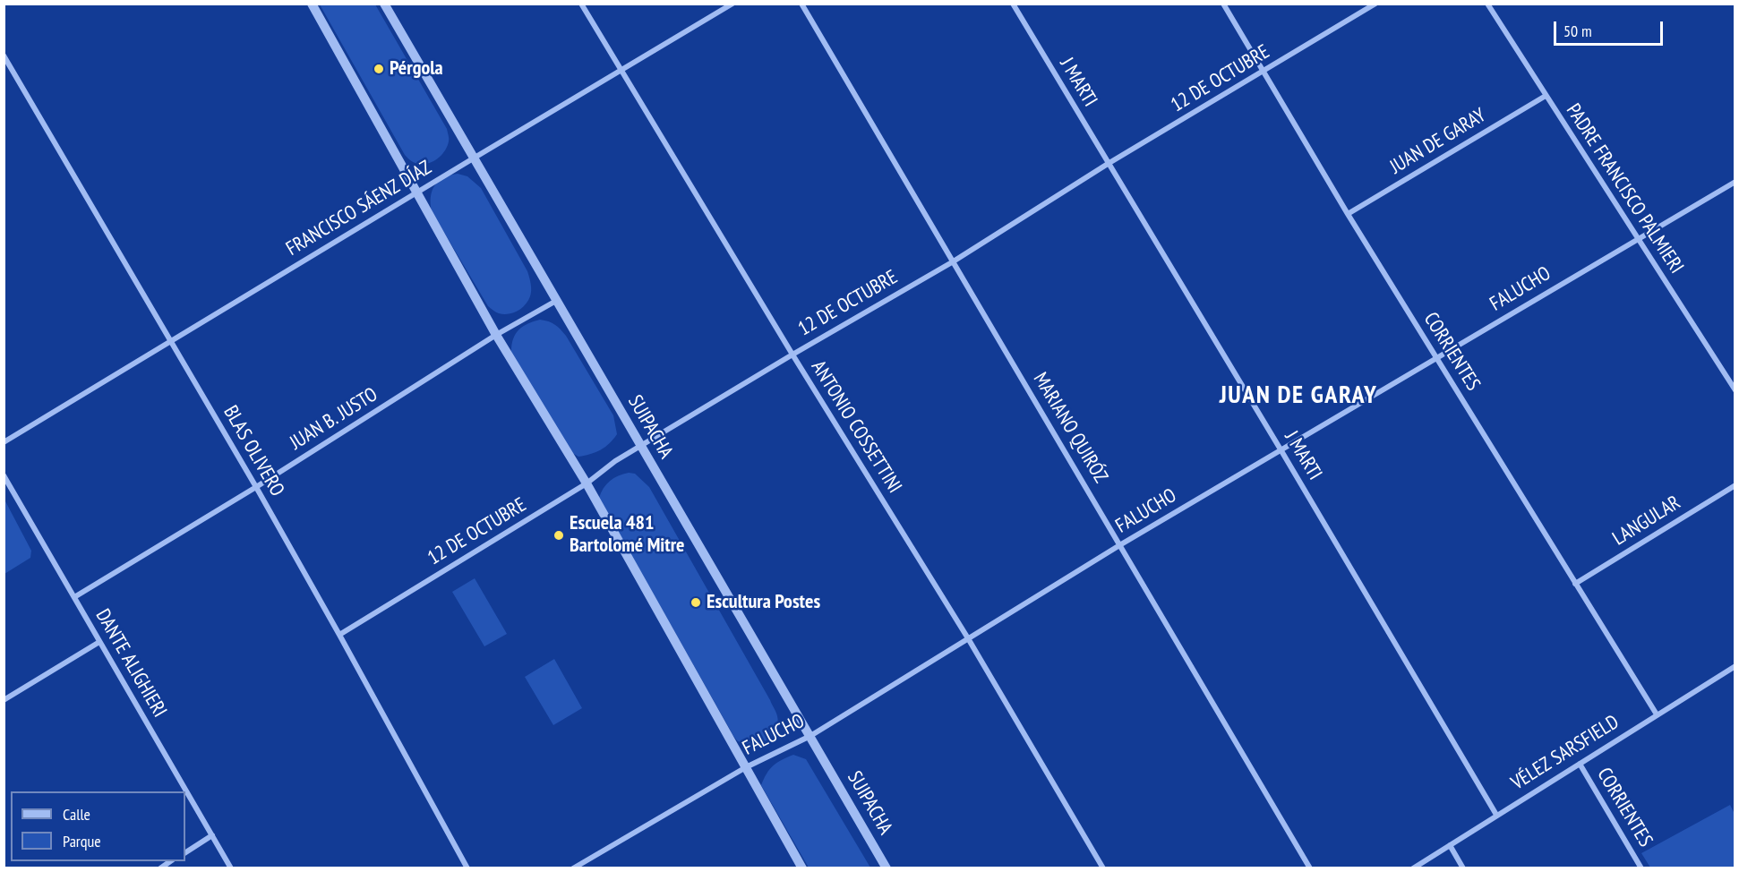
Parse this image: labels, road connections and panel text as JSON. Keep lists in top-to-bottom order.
{
  "streets": {
    "street": [
      "12 DE OCTUBRE",
      "J MARTI",
      "JUAN DE GARAY",
      "PADRE FRANCISCO PALMIERI",
      "FRANCISCO SÁENZ DÍAZ",
      "FALUCHO",
      "CORRIENTES",
      "JUAN B. JUSTO",
      "SUIPACHA",
      "ANTONIO COSSETTINI",
      "MARIANO QUIRÓZ",
      "BLAS OLIVERO",
      "LANGULAR",
      "DANTE ALIGHIERI",
      "VÉLEZ SARSFIELD"
    ]
  },
  "crossings": [
    ["12 DE OCTUBRE", "J MARTI"],
    ["12 DE OCTUBRE", "CORRIENTES"],
    ["12 DE OCTUBRE", "SUIPACHA"],
    ["12 DE OCTUBRE", "ANTONIO COSSETTINI"],
    ["12 DE OCTUBRE", "MARIANO QUIRÓZ"],
    ["12 DE OCTUBRE", "BLAS OLIVERO"],
    ["J MARTI", "FALUCHO"],
    ["J MARTI", "VÉLEZ SARSFIELD"],
    ["JUAN DE GARAY", "PADRE FRANCISCO PALMIERI"],
    ["JUAN DE GARAY", "CORRIENTES"],
    ["PADRE FRANCISCO PALMIERI", "FALUCHO"],
    ["FRANCISCO SÁENZ DÍAZ", "SUIPACHA"],
    ["FRANCISCO SÁENZ DÍAZ", "ANTONIO COSSETTINI"],
    ["FRANCISCO SÁENZ DÍAZ", "BLAS OLIVERO"],
    ["FALUCHO", "CORRIENTES"],
    ["FALUCHO", "SUIPACHA"],
    ["FALUCHO", "ANTONIO COSSETTINI"],
    ["FALUCHO", "MARIANO QUIRÓZ"],
    ["CORRIENTES", "LANGULAR"],
    ["CORRIENTES", "VÉLEZ SARSFIELD"],
    ["JUAN B. JUSTO", "SUIPACHA"],
    ["JUAN B. JUSTO", "BLAS OLIVERO"],
    ["JUAN B. JUSTO", "DANTE ALIGHIERI"]
  ],
  "districts": ["JUAN DE GARAY"],
  "places": ["Pérgola", "Escuela 481 Bartolomé Mitre", "Escultura Postes"],
  "legend": ["Calle", "Parque"],
  "scale_bar": "50 m"
}
